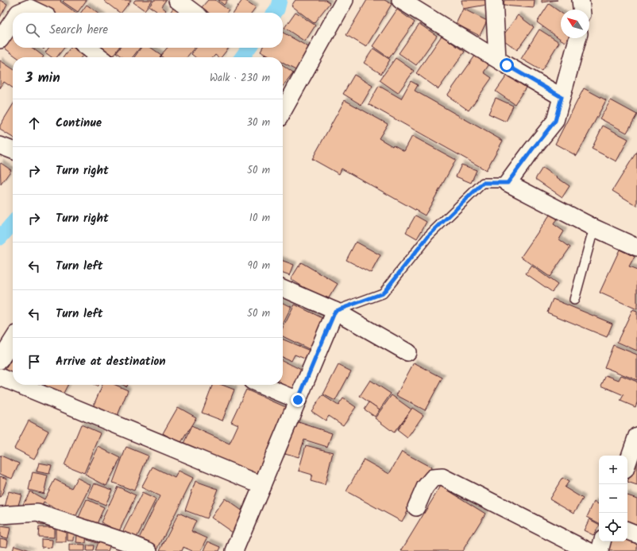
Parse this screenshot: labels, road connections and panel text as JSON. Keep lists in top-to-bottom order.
{
  "north": "top left",
  "page": {
    "search": "Search here",
    "heading": ["3 min", "Walk · 230 m"],
    "list": [
      ["Continue", "30 m"],
      ["Turn right", "50 m"],
      ["Turn right", "10 m"],
      ["Turn left", "90 m"],
      ["Turn left", "50 m"],
      "Arrive at destination"
    ],
    "map_buttons": ["+", "−"]
  }
}
